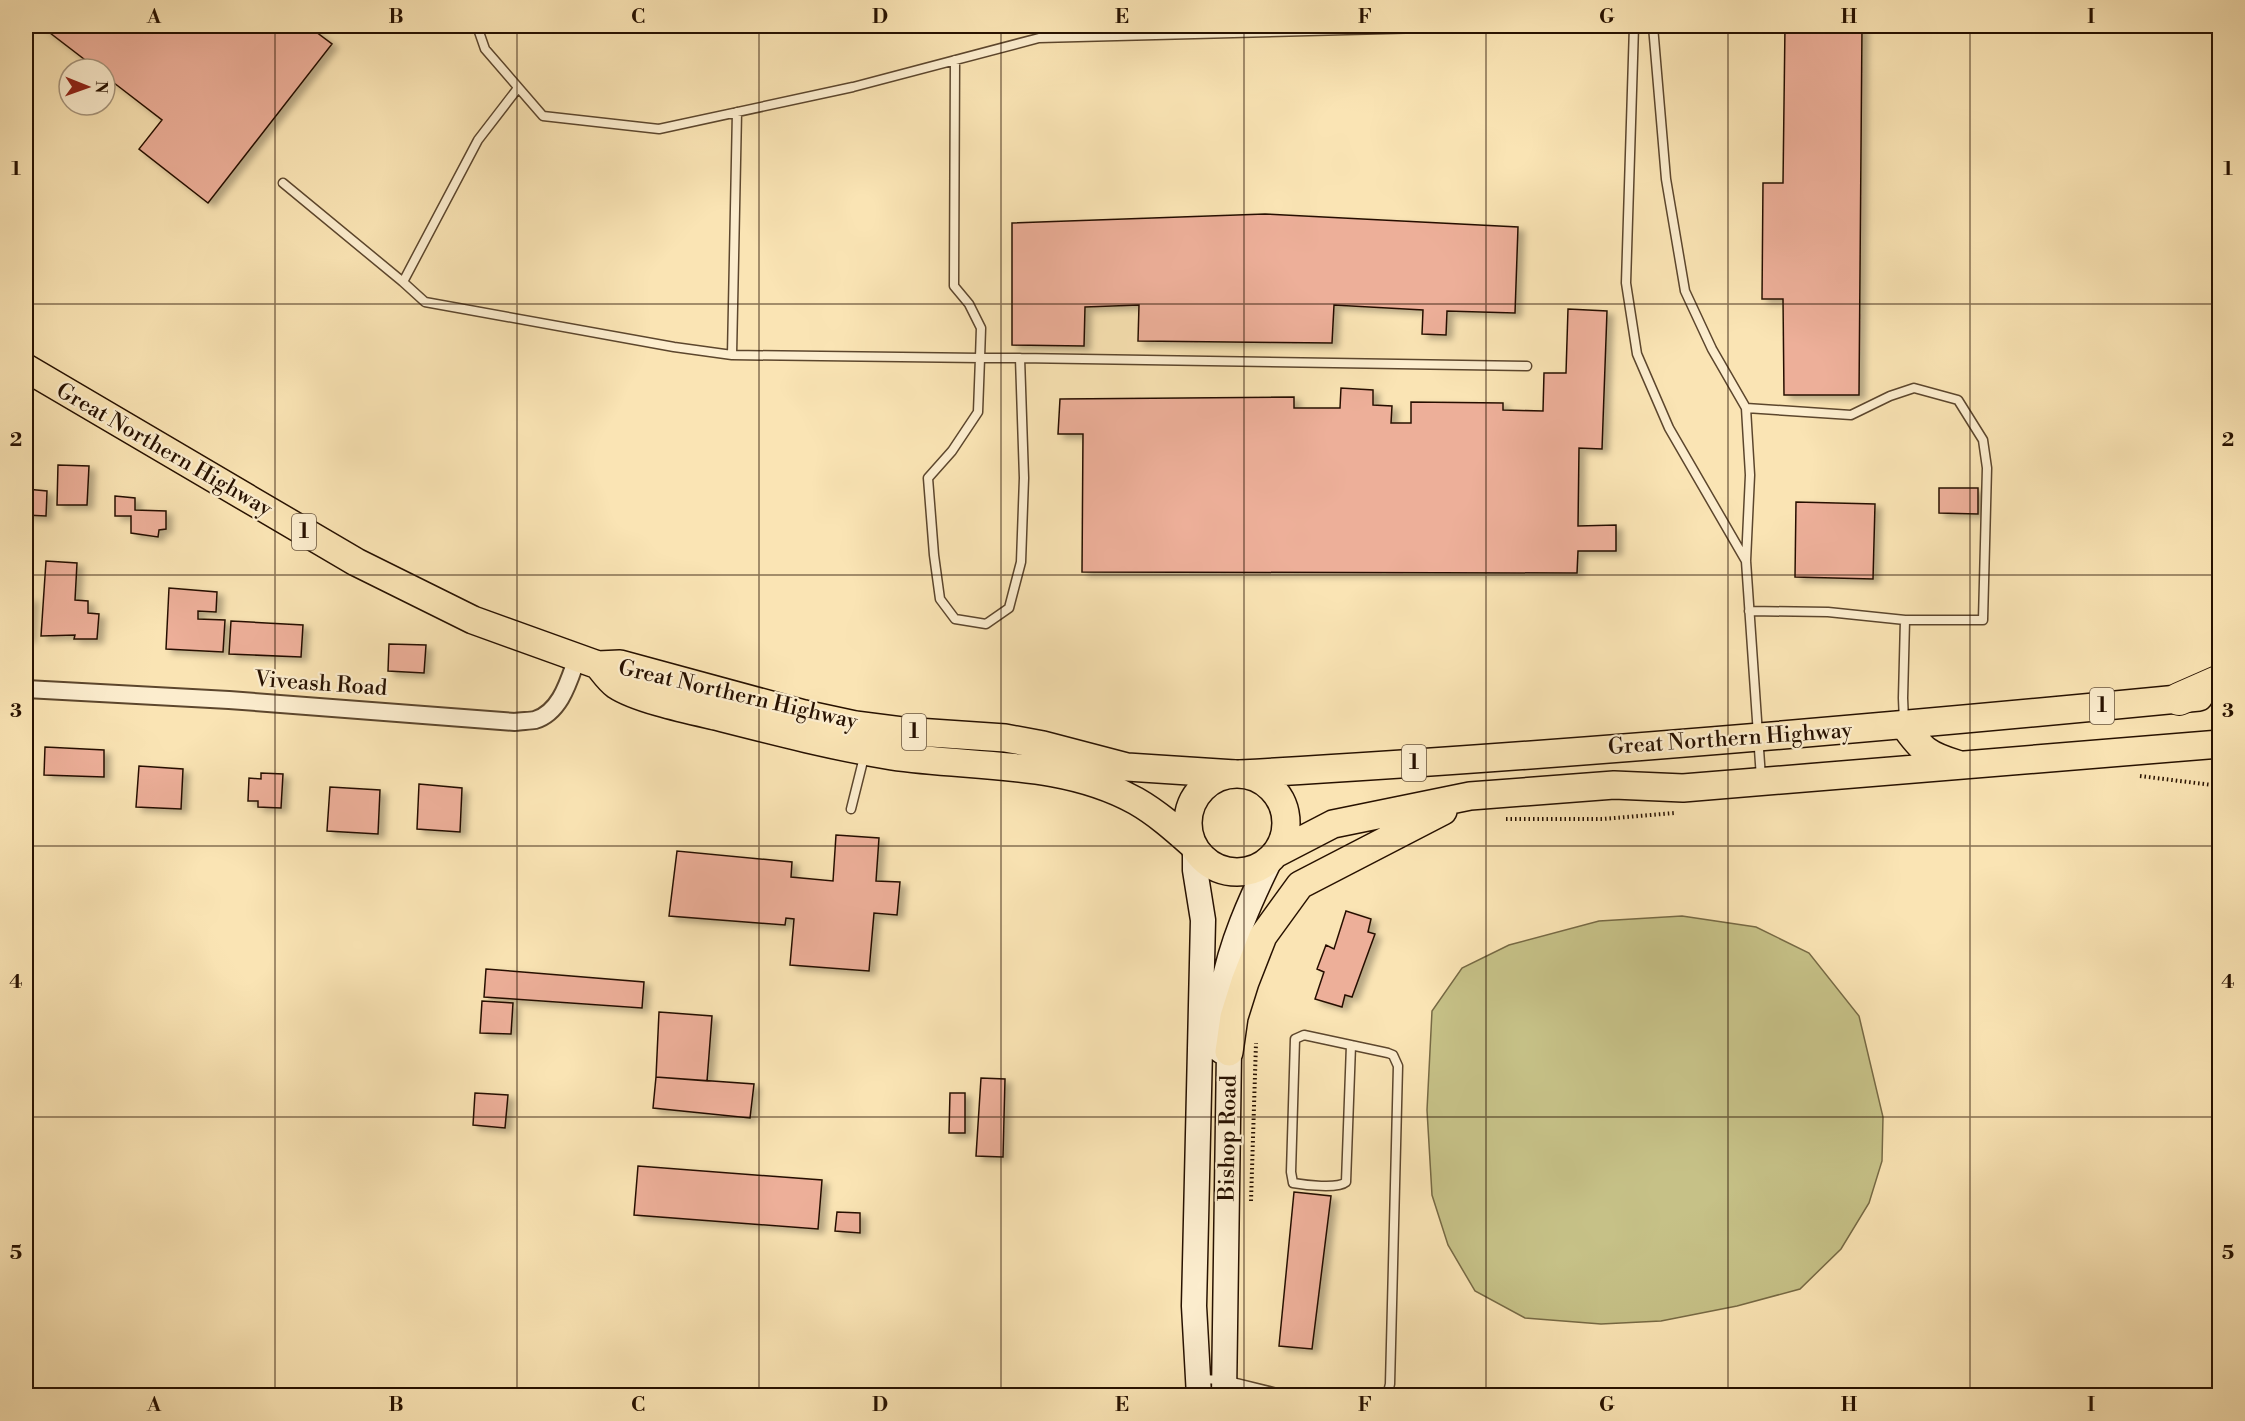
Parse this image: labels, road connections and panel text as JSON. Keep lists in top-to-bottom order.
{
  "streets": {
    "main road": ["Great Northern Highway", "1"],
    "street": ["Viveash Road", "Bishop Road"]
  },
  "crossings": [
    ["Great Northern Highway", "1"],
    ["Great Northern Highway", "Viveash Road"],
    ["Great Northern Highway", "Bishop Road"],
    ["1", "Bishop Road"]
  ],
  "north": "right",
  "grid": {
    "columns": [
      "A",
      "B",
      "C",
      "D",
      "E",
      "F",
      "G",
      "H",
      "I"
    ],
    "rows": [
      "1",
      "2",
      "3",
      "4",
      "5"
    ]
  }
}
